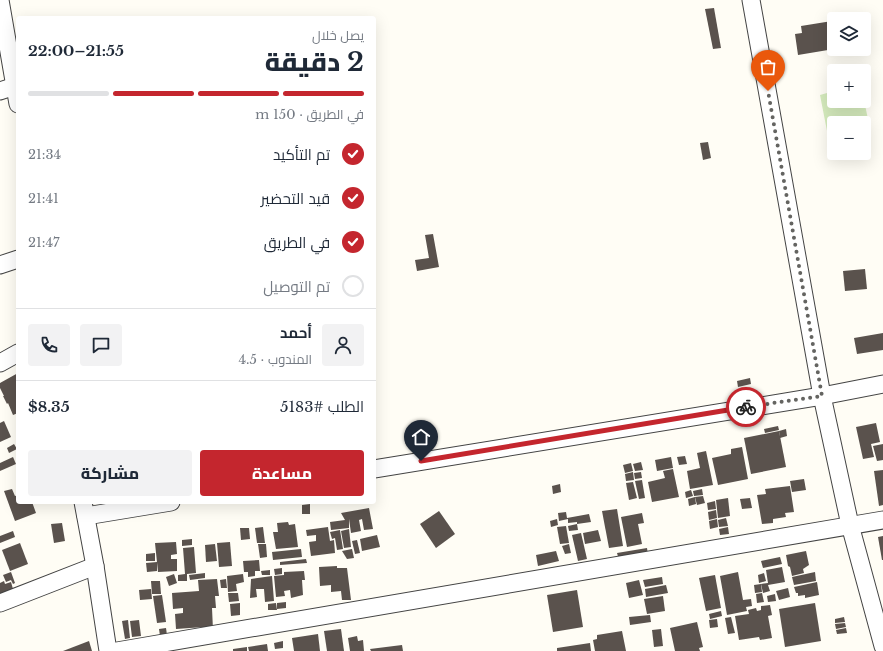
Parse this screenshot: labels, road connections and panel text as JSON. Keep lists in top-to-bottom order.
{
  "page": {
    "map_buttons": ["+", "−"],
    "heading": ["2 دقيقة", "يصل خلال", "21:55–22:00"],
    "panel": [
      "أحمد",
      "المندوب · 4.5",
      "الطلب #5183",
      "$8.35"
    ],
    "bar": "في الطريق · 150 m",
    "list": [
      ["تم التأكيد", "21:34"],
      ["قيد التحضير", "21:41"],
      ["في الطريق", "21:47"],
      "تم التوصيل"
    ],
    "buttons": ["مساعدة", "مشاركة"]
  }
}
